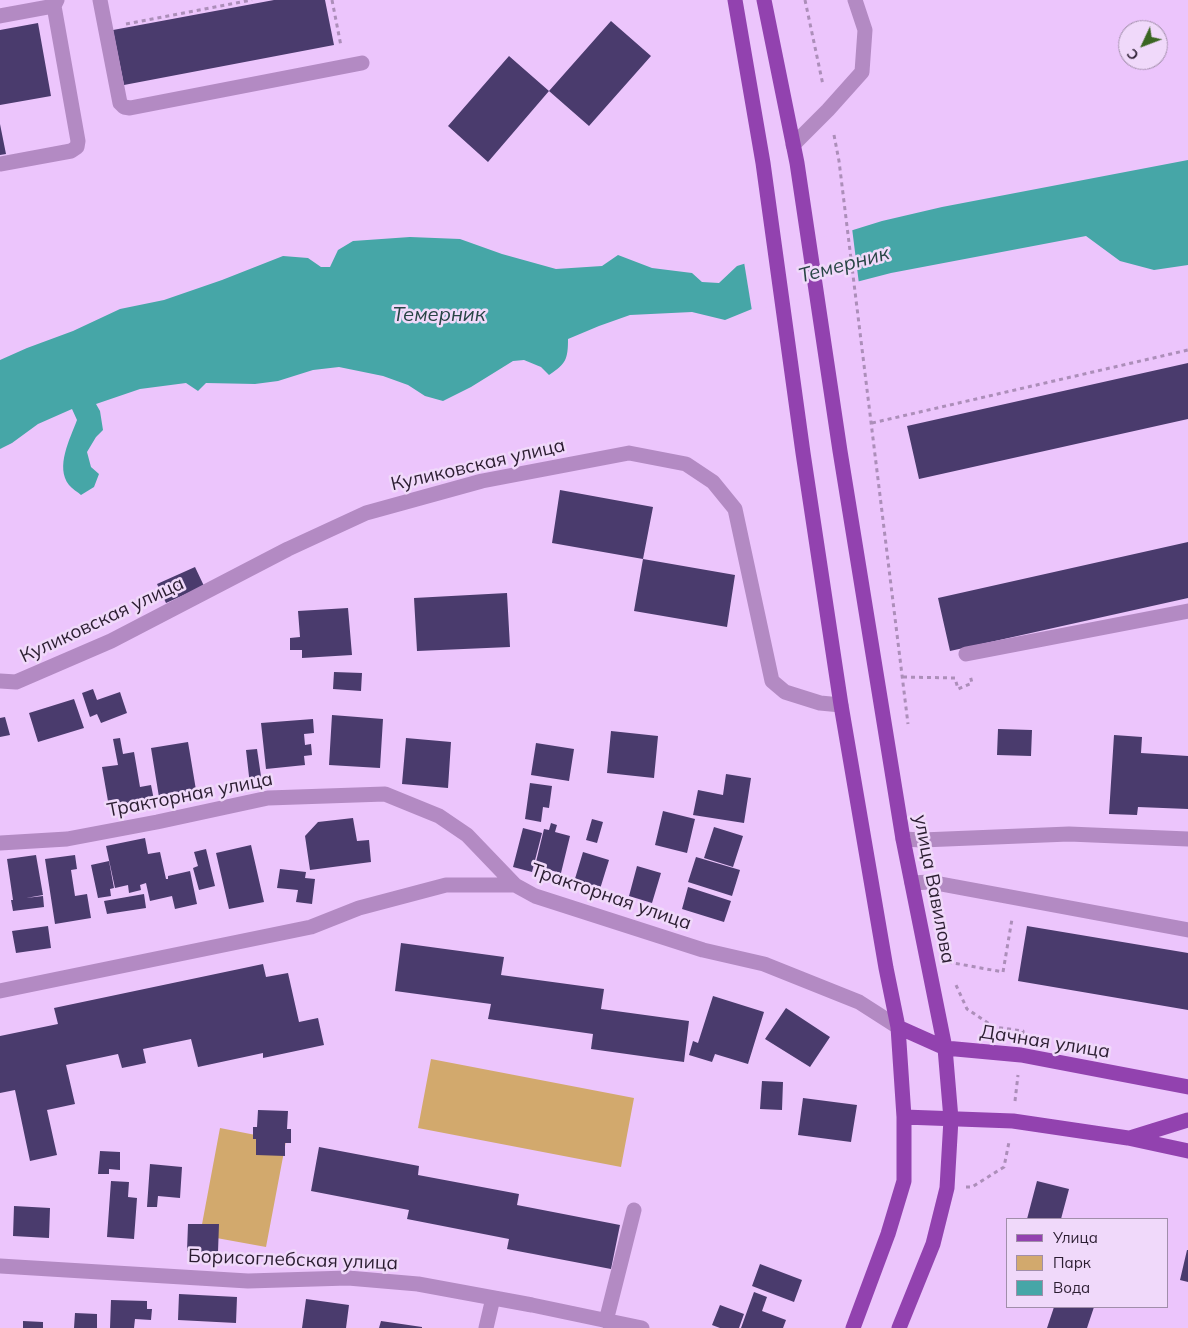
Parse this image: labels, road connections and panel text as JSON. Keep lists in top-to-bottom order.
{
  "streets": {
    "main road": ["улица Вавилова", "Дачная улица"],
    "street": ["Куликовская улица", "Тракторная улица", "Борисоглебская улица"]
  },
  "crossings": [
    ["Тракторная улица", "Дачная улица"],
    ["улица Вавилова", "Дачная улица"]
  ],
  "water": ["Темерник"],
  "legend": ["Улица", "Парк", "Вода"],
  "north": "bottom left"
}
